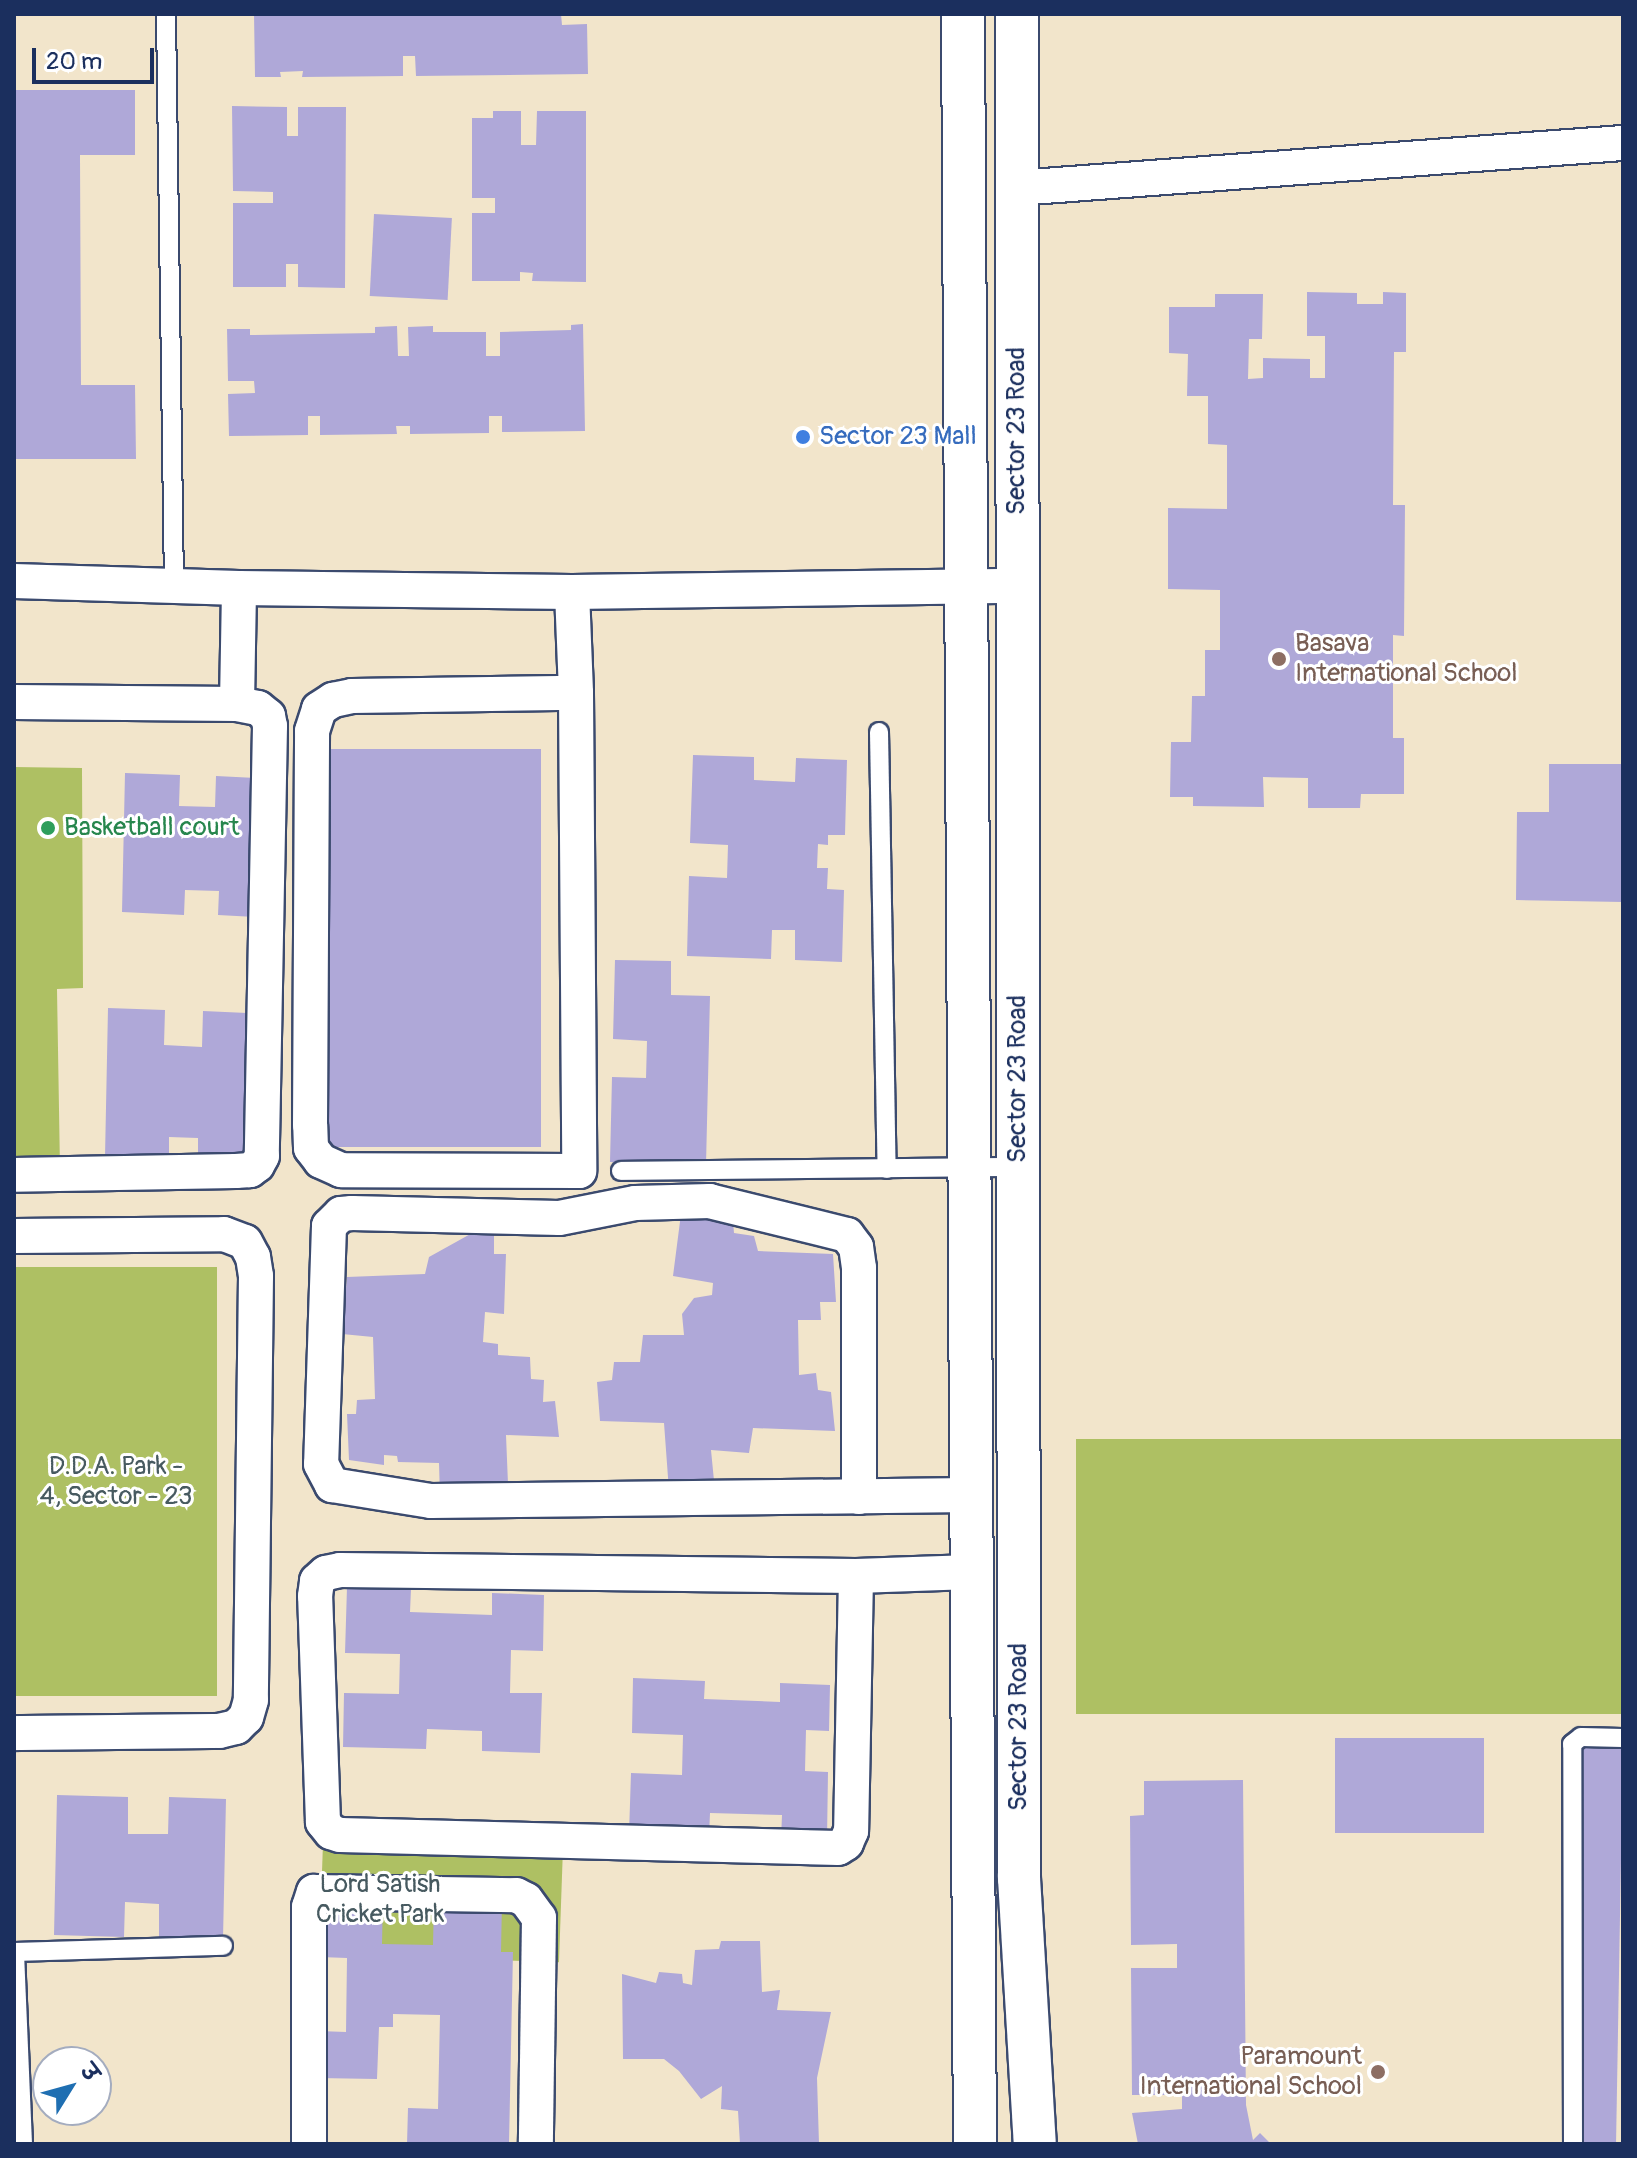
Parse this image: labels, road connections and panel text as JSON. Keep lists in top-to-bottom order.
{
  "streets": {
    "street": ["Sector 23 Road"]
  },
  "parks": ["D.D.A. Park - 4, Sector - 23", "Lord Satish Cricket Park"],
  "places": [
    "Sector 23 Mall",
    "Basava International School",
    "Basketball court",
    "Paramount International School"
  ],
  "scale_bar": "20 m",
  "north": "top right"
}
